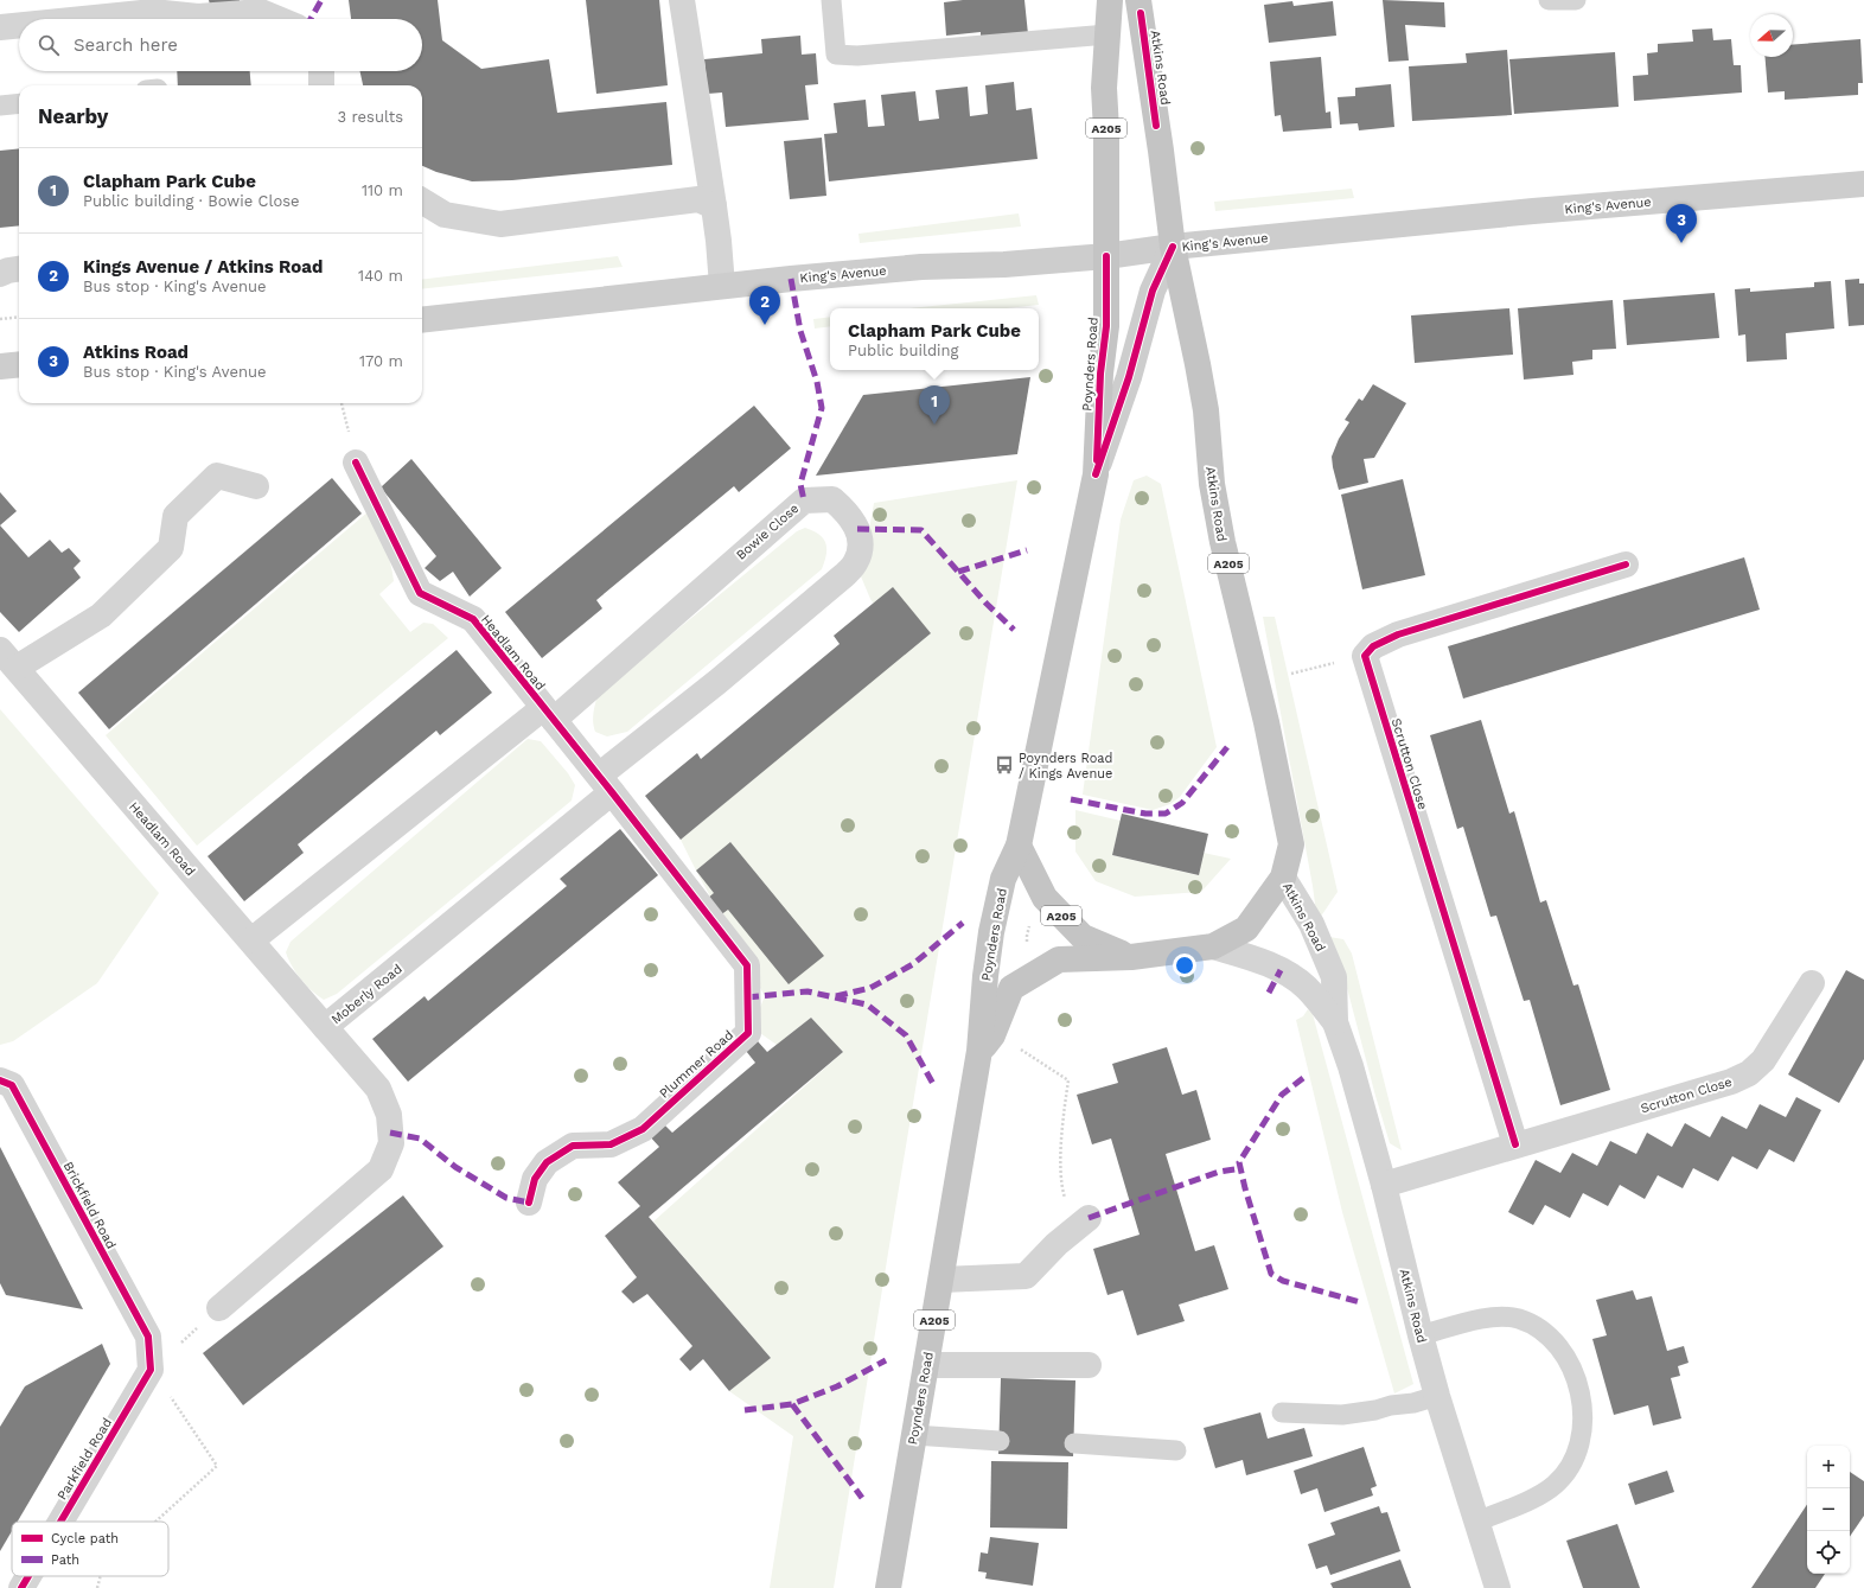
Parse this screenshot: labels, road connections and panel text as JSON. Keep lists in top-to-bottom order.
{
  "streets": {
    "highway": ["Atkins Road", "A205", "Poynders Road"],
    "main road": ["King's Avenue"],
    "street": [
      "Bowie Close",
      "Headlam Road",
      "Scrutton Close",
      "Moberly Road",
      "Plummer Road",
      "Brickfield Road",
      "Parkfield Road"
    ]
  },
  "crossings": [
    ["Atkins Road", "A205"],
    ["Atkins Road", "King's Avenue"],
    ["Atkins Road", "Scrutton Close"],
    ["A205", "King's Avenue"],
    ["A205", "Poynders Road"],
    ["King's Avenue", "Poynders Road"],
    ["Bowie Close", "Headlam Road"],
    ["Bowie Close", "Moberly Road"],
    ["Bowie Close", "Plummer Road"],
    ["Headlam Road", "Moberly Road"],
    ["Headlam Road", "Plummer Road"],
    ["Moberly Road", "Plummer Road"],
    ["Brickfield Road", "Parkfield Road"]
  ],
  "places": {
    "bus stop": ["Poynders Road / Kings Avenue"]
  },
  "legend": ["Cycle path", "Path"],
  "north": "left",
  "page": {
    "search": "Search here",
    "heading": ["Nearby", "3 results"],
    "list": [
      {
        "mark": "1",
        "name": "Clapham Park Cube",
        "note": "Public building · Bowie Close",
        "value": "110 m"
      },
      {
        "mark": "2",
        "name": "Kings Avenue / Atkins Road",
        "note": "Bus stop · King's Avenue",
        "value": "140 m"
      },
      {
        "mark": "3",
        "name": "Atkins Road",
        "note": "Bus stop · King's Avenue",
        "value": "170 m"
      }
    ],
    "pins": ["3", "2", "1"],
    "popup": ["Clapham Park Cube", "Public building"],
    "map_buttons": ["+", "−"]
  }
}
